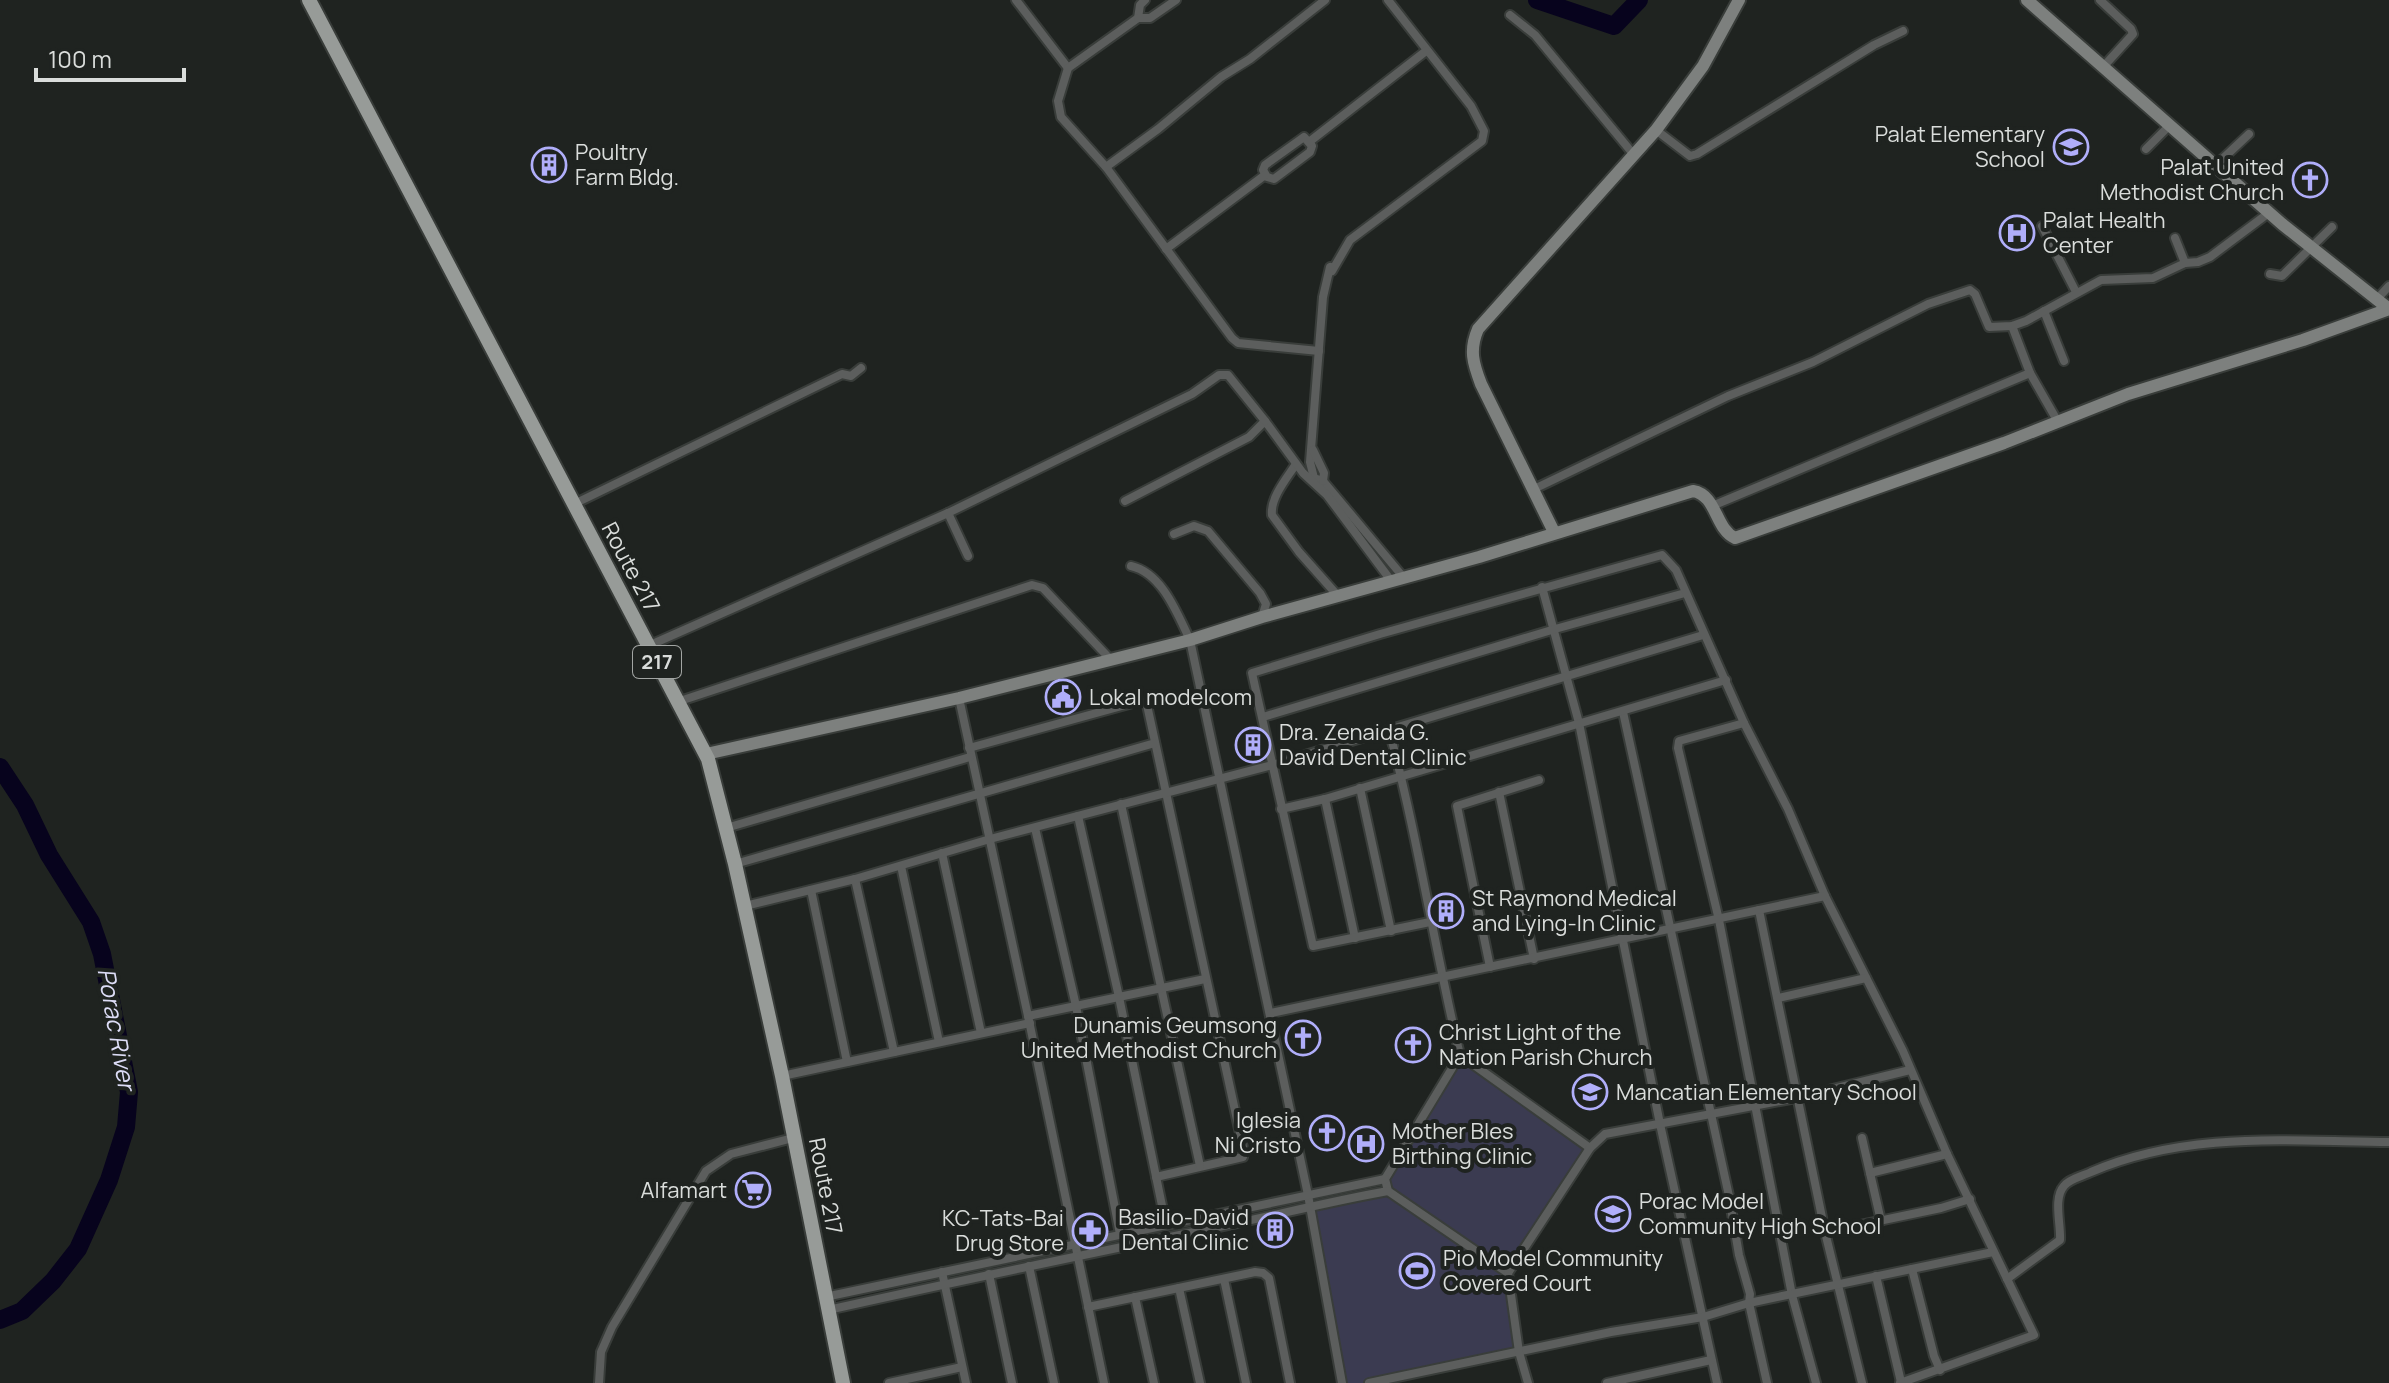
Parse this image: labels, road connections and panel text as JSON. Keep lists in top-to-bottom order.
{
  "streets": {
    "main road": ["Route 217", "217"]
  },
  "water": ["Porac River"],
  "places": {
    "school or university": ["Palat Elementary School", "Mancatian Elementary School", "Porac Model Community High School"],
    "building": [
      "Poultry Farm Bldg.",
      "Dra. Zenaida G. David Dental Clinic",
      "St Raymond Medical and Lying-In Clinic",
      "Basilio-David Dental Clinic"
    ],
    "church": [
      "Palat United Methodist Church",
      "Dunamis Geumsong United Methodist Church",
      "Christ Light of the Nation Parish Church",
      "Iglesia Ni Cristo"
    ],
    "hospital": ["Palat Health Center", "Mother Bles Birthing Clinic"],
    "public building": ["Lokal modelcom"],
    "supermarket": ["Alfamart"],
    "pharmacy": ["KC-Tats-Bai Drug Store"],
    "sports": ["Pio Model Community Covered Court"]
  },
  "scale_bar": "100 m"
}
